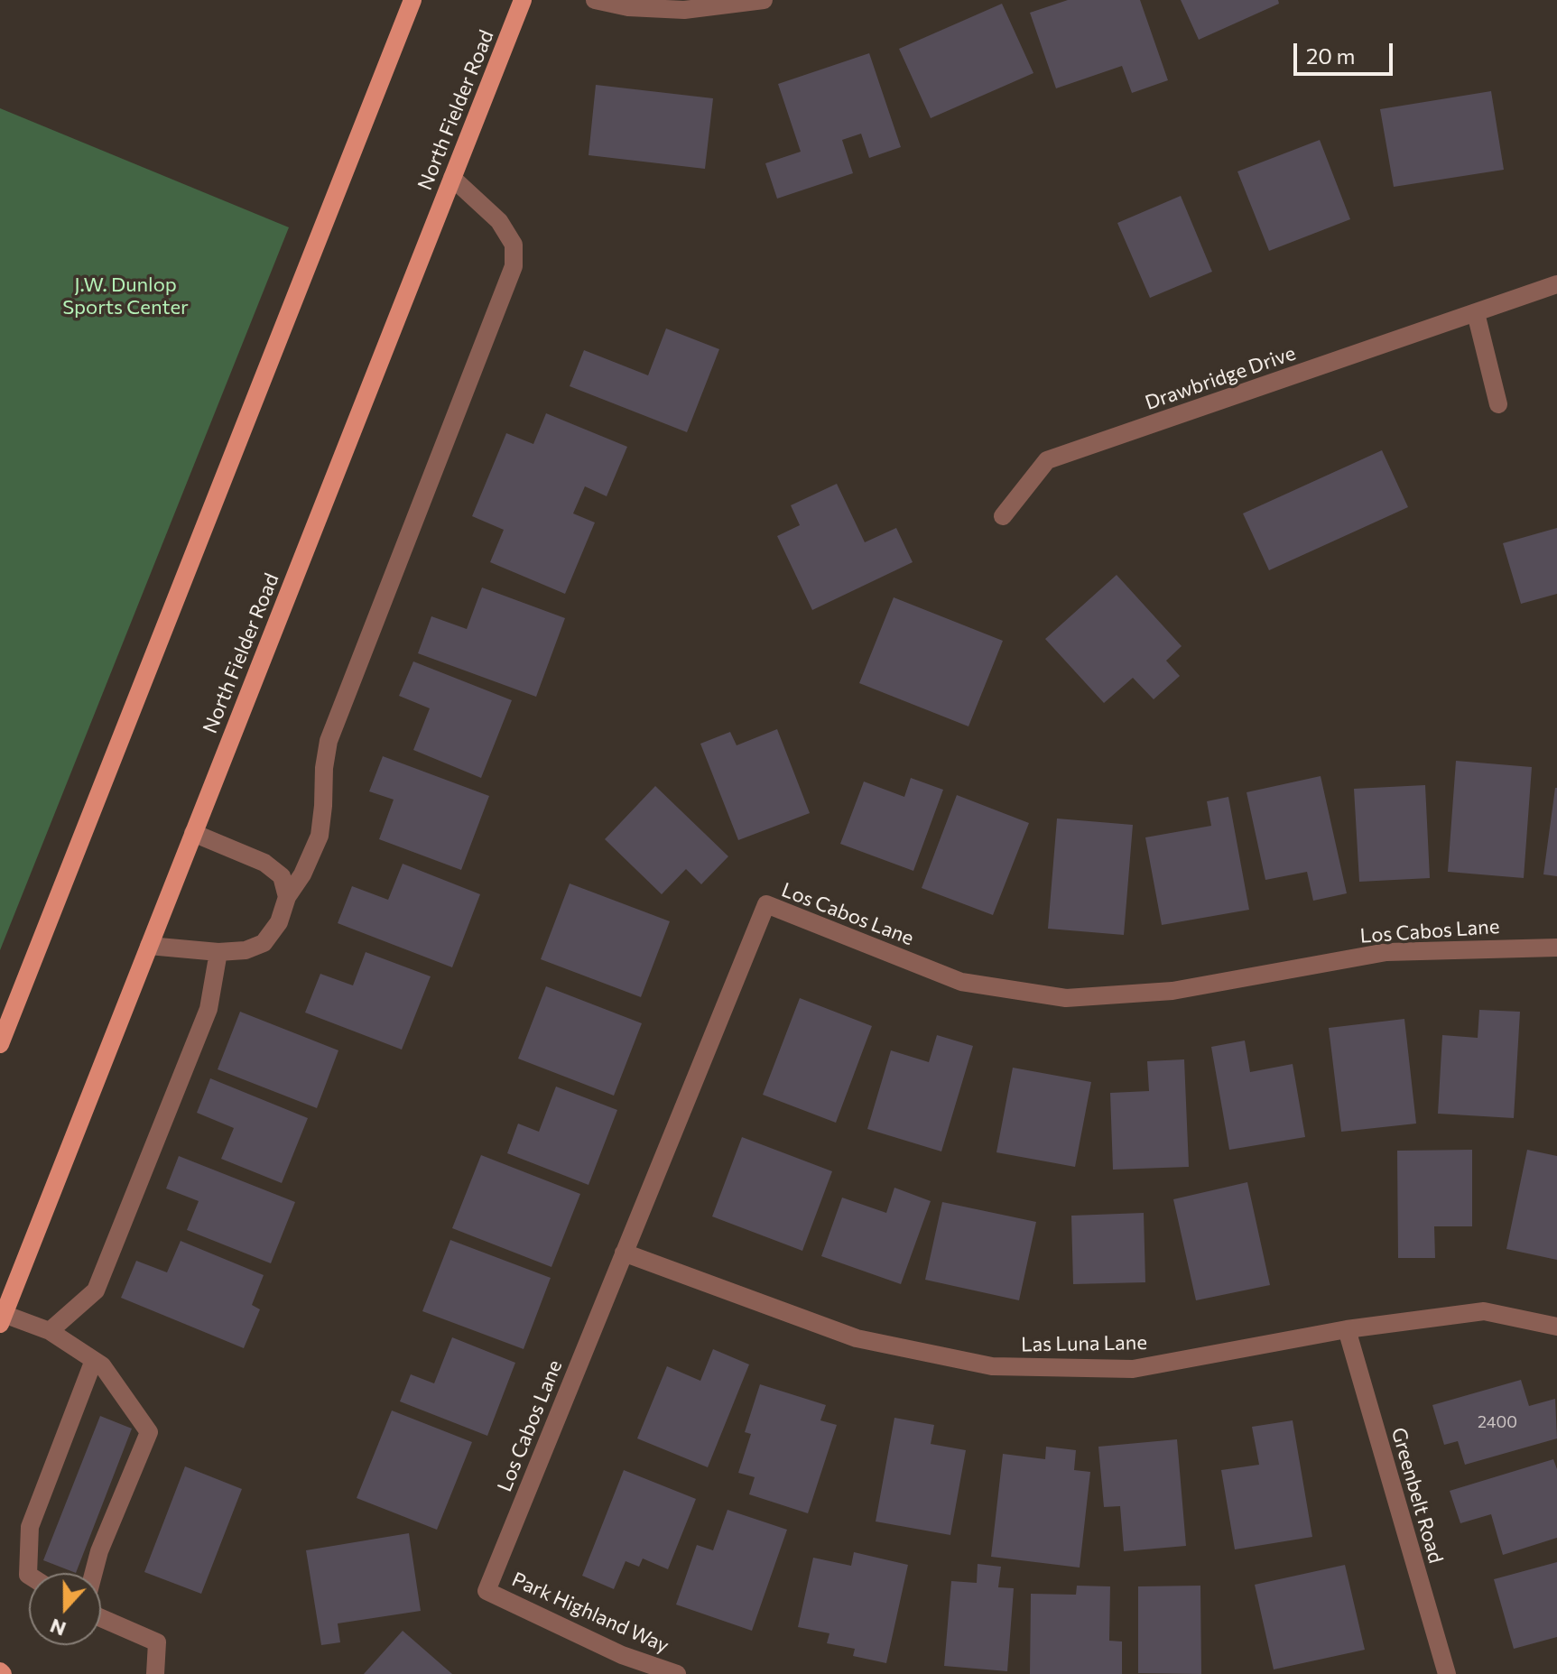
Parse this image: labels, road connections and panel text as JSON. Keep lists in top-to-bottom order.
{
  "streets": {
    "main road": ["North Fielder Road"],
    "street": [
      "Drawbridge Drive",
      "Los Cabos Lane",
      "Las Luna Lane",
      "Greenbelt Road",
      "Park Highland Way"
    ]
  },
  "crossings": [
    ["Los Cabos Lane", "Las Luna Lane"],
    ["Los Cabos Lane", "Park Highland Way"],
    ["Las Luna Lane", "Greenbelt Road"]
  ],
  "parks": ["J.W. Dunlop Sports Center"],
  "house_numbers": ["2400"],
  "scale_bar": "20 m",
  "north": "bottom"
}
